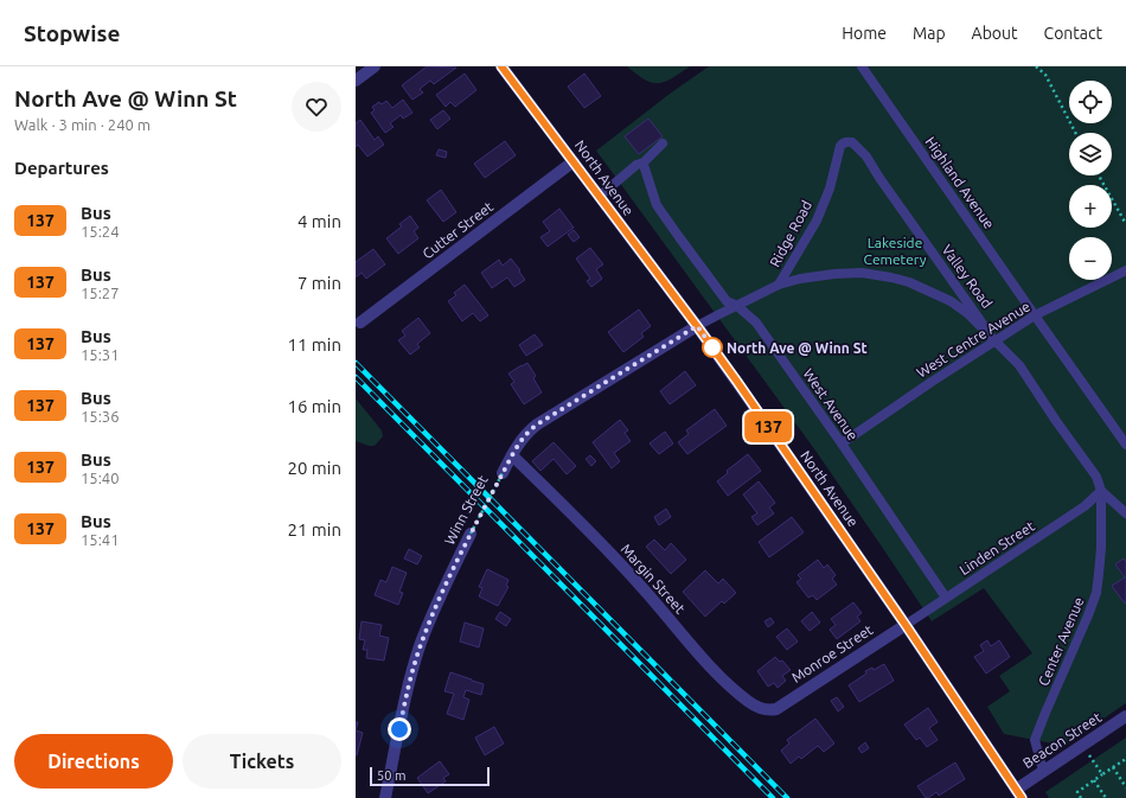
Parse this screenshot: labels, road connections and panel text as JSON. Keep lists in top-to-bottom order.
{
  "streets": {
    "street": [
      "North Avenue",
      "Cutter Street",
      "Winn Street",
      "Margin Street",
      "Monroe Street",
      "Beacon Street"
    ],
    "lane": [
      "Highland Avenue",
      "Ridge Road",
      "Valley Road",
      "West Centre Avenue",
      "West Avenue",
      "Linden Street",
      "Center Avenue"
    ]
  },
  "crossings": [
    ["North Avenue", "Cutter Street"],
    ["North Avenue", "Winn Street"],
    ["North Avenue", "Linden Street"],
    ["North Avenue", "Monroe Street"],
    ["North Avenue", "Beacon Street"],
    ["Highland Avenue", "West Centre Avenue"],
    ["Ridge Road", "Valley Road"],
    ["Valley Road", "West Centre Avenue"],
    ["Valley Road", "Center Avenue"],
    ["West Centre Avenue", "West Avenue"],
    ["West Centre Avenue", "Center Avenue"],
    ["West Avenue", "Linden Street"],
    ["Winn Street", "Margin Street"],
    ["Linden Street", "Center Avenue"],
    ["Linden Street", "Monroe Street"],
    ["Margin Street", "Monroe Street"],
    ["Center Avenue", "Beacon Street"]
  ],
  "parks": ["Lakeside Cemetery"],
  "places": ["North Ave @ Winn St"],
  "lines": ["bus line 137"],
  "scale_bar": "50 m",
  "page": {
    "header": "Stopwise",
    "nav": [
      "Home",
      "Map",
      "About",
      "Contact"
    ],
    "heading": [
      ["North Ave @ Winn St", "Walk · 3 min · 240 m"],
      "Departures"
    ],
    "on_map": "137",
    "map_buttons": ["+", "−"],
    "list": [
      {
        "mark": "137",
        "name": "Bus",
        "note": "15:24",
        "value": "4 min"
      },
      {
        "mark": "137",
        "name": "Bus",
        "note": "15:27",
        "value": "7 min"
      },
      {
        "mark": "137",
        "name": "Bus",
        "note": "15:31",
        "value": "11 min"
      },
      {
        "mark": "137",
        "name": "Bus",
        "note": "15:36",
        "value": "16 min"
      },
      {
        "mark": "137",
        "name": "Bus",
        "note": "15:40",
        "value": "20 min"
      },
      {
        "mark": "137",
        "name": "Bus",
        "note": "15:41",
        "value": "21 min"
      }
    ],
    "buttons": ["Directions", "Tickets"],
    "scale": "50 m"
  }
}
